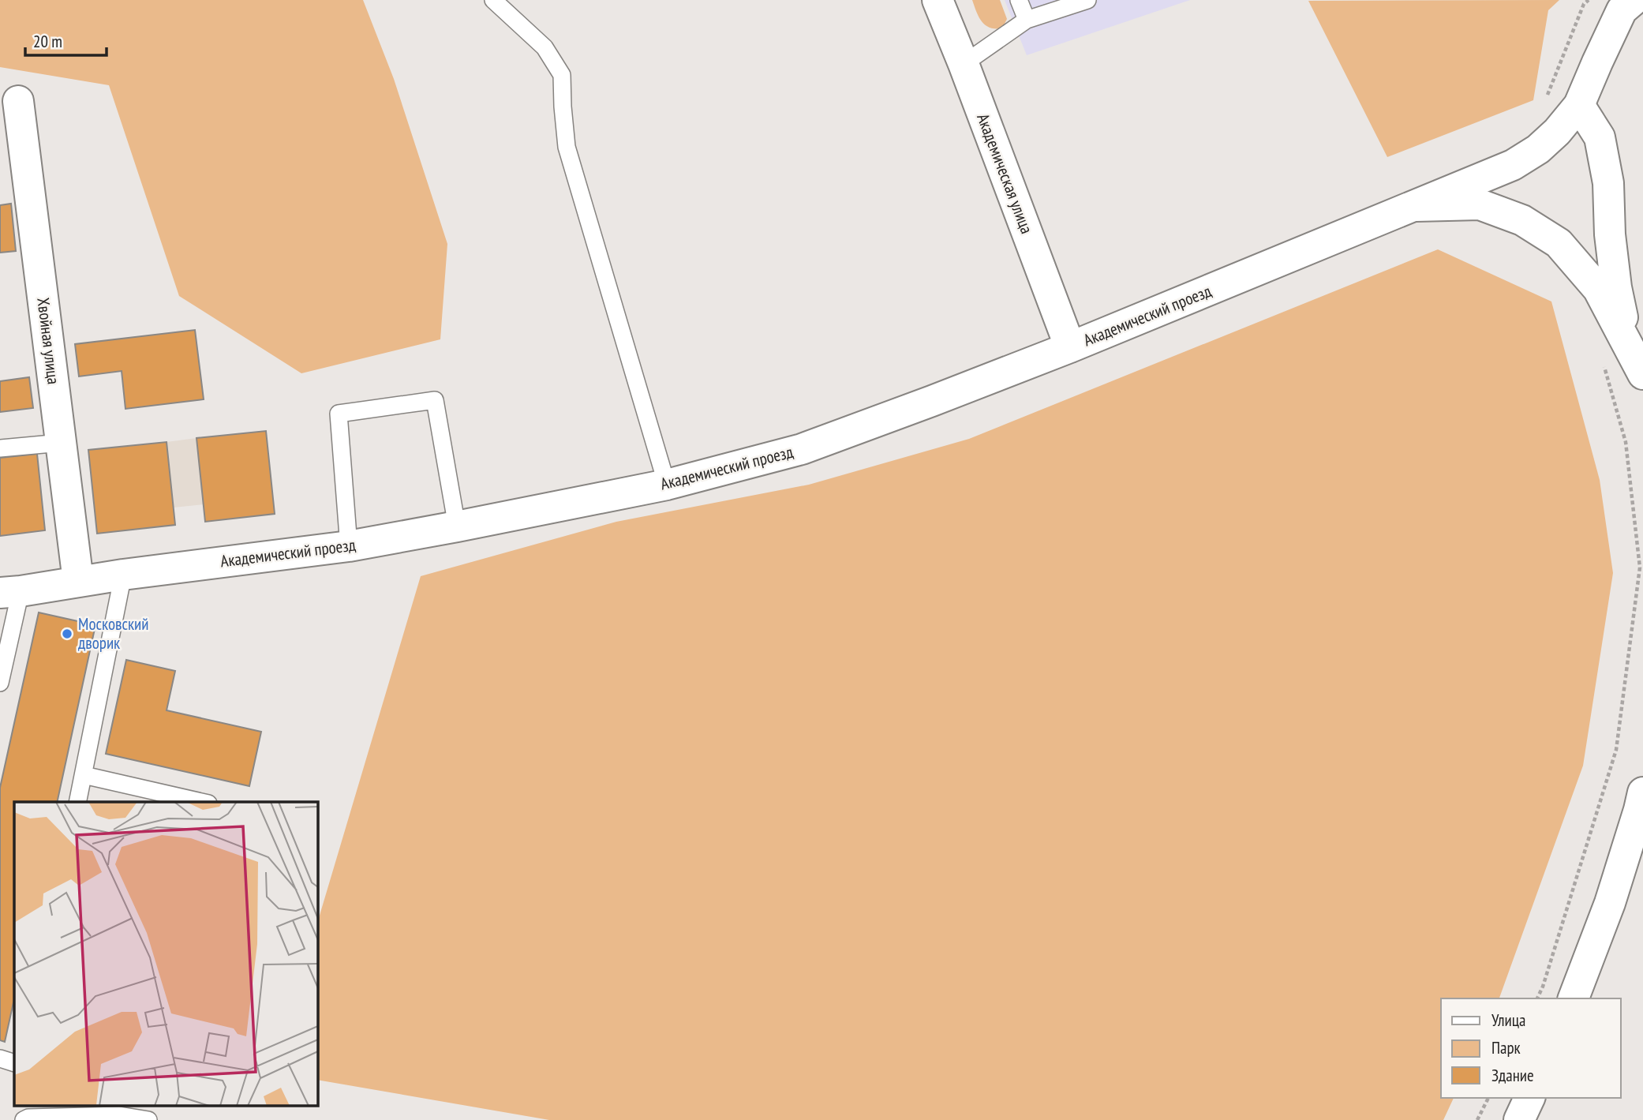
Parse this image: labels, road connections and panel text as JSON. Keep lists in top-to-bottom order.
{
  "streets": {
    "street": ["Академическая улица", "Академический проезд", "Хвойная улица"]
  },
  "crossings": [
    ["Академическая улица", "Академический проезд"],
    ["Академический проезд", "Хвойная улица"]
  ],
  "places": ["Московский дворик"],
  "legend": ["Улица", "Парк", "Здание"],
  "scale_bar": "20 m"
}
